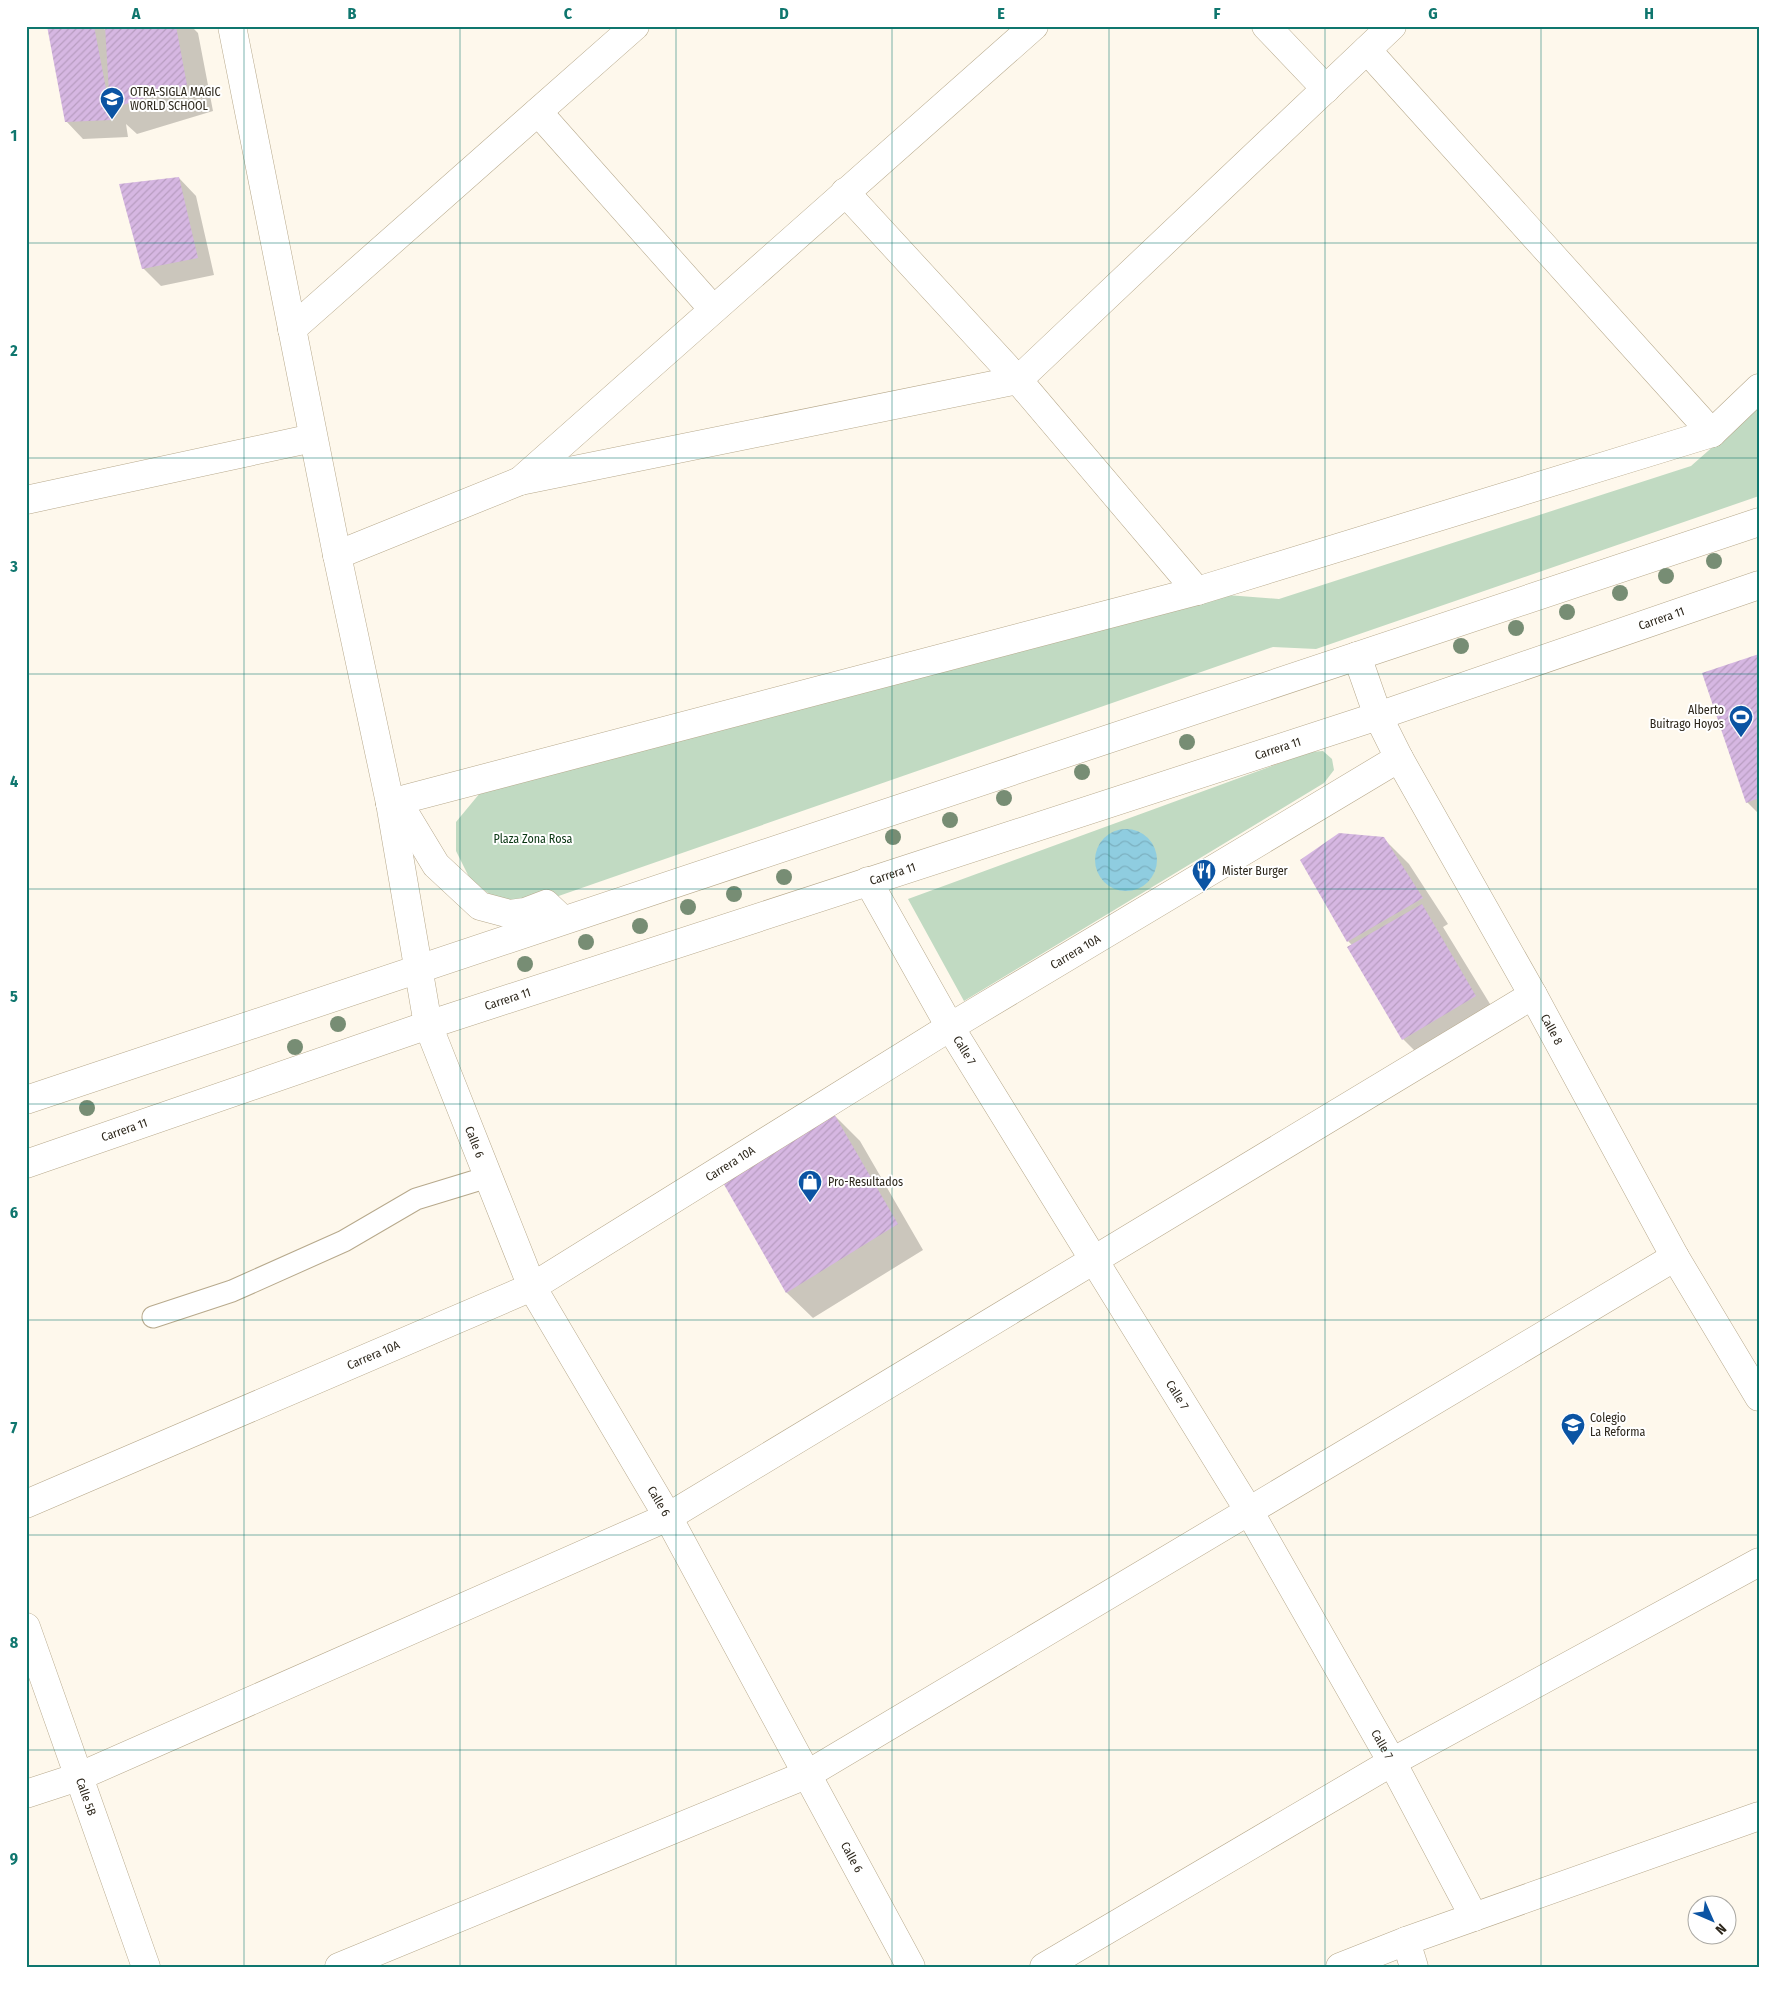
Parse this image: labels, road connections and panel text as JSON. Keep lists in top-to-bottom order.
{
  "streets": {
    "street": [
      "Carrera 11",
      "Carrera 10A",
      "Calle 8",
      "Calle 7",
      "Calle 6",
      "Calle 5B"
    ]
  },
  "crossings": [
    ["Carrera 11", "Calle 8"],
    ["Carrera 11", "Calle 7"],
    ["Carrera 11", "Calle 6"],
    ["Carrera 10A", "Calle 8"],
    ["Carrera 10A", "Calle 7"],
    ["Carrera 10A", "Calle 6"]
  ],
  "parks": ["Plaza Zona Rosa"],
  "places": {
    "school or university": ["OTRA-SIGLA MAGIC WORLD SCHOOL", "Colegio La Reforma"],
    "sports": ["Alberto Buitrago Hoyos"],
    "restaurant": ["Mister Burger"],
    "shop": ["Pro-Resultados"]
  },
  "north": "bottom right",
  "grid": {
    "columns": [
      "A",
      "B",
      "C",
      "D",
      "E",
      "F",
      "G",
      "H"
    ],
    "rows": [
      "1",
      "2",
      "3",
      "4",
      "5",
      "6",
      "7",
      "8",
      "9"
    ]
  }
}
